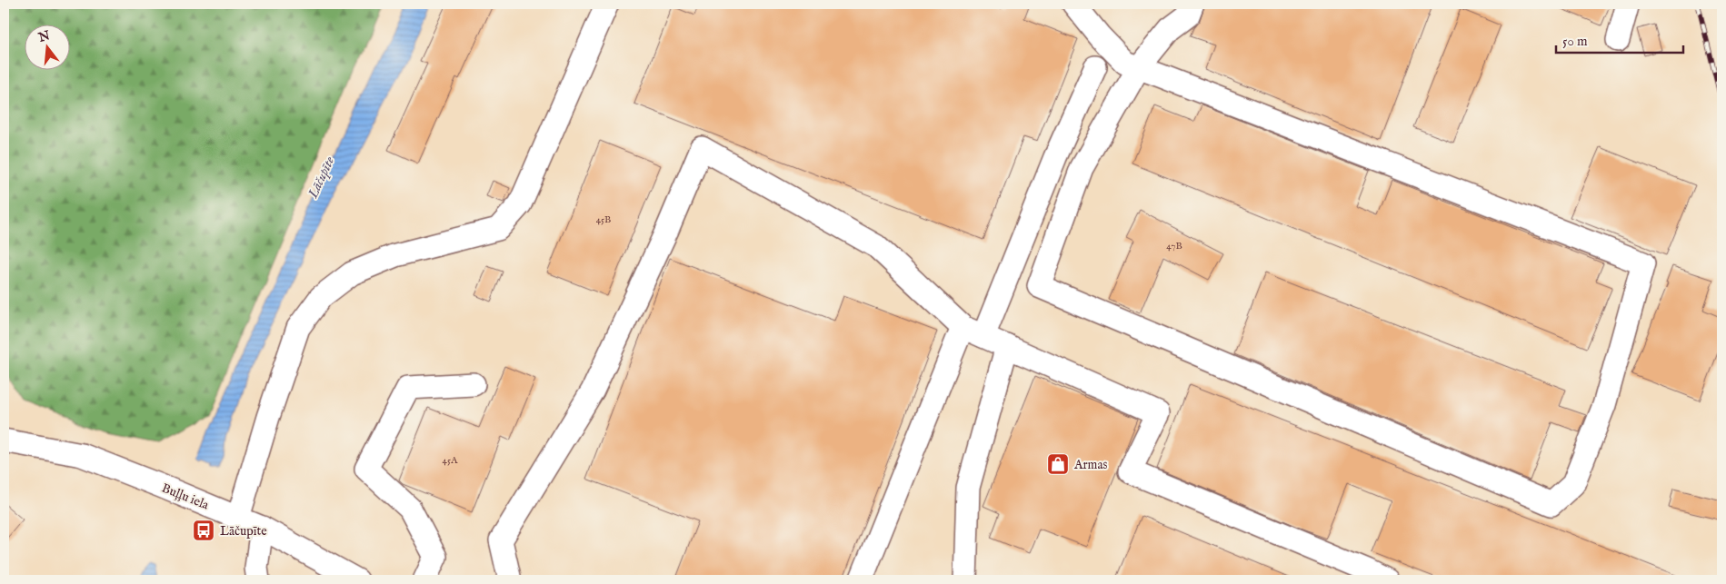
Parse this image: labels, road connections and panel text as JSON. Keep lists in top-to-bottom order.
{
  "streets": {
    "street": ["Buļļu iela"]
  },
  "water": ["Lāčupīte"],
  "places": {
    "shop": ["Armas"],
    "bus stop": ["Lāčupīte"]
  },
  "house_numbers": ["45B", "47B", "45A"],
  "scale_bar": "50 m",
  "north": "top"
}
